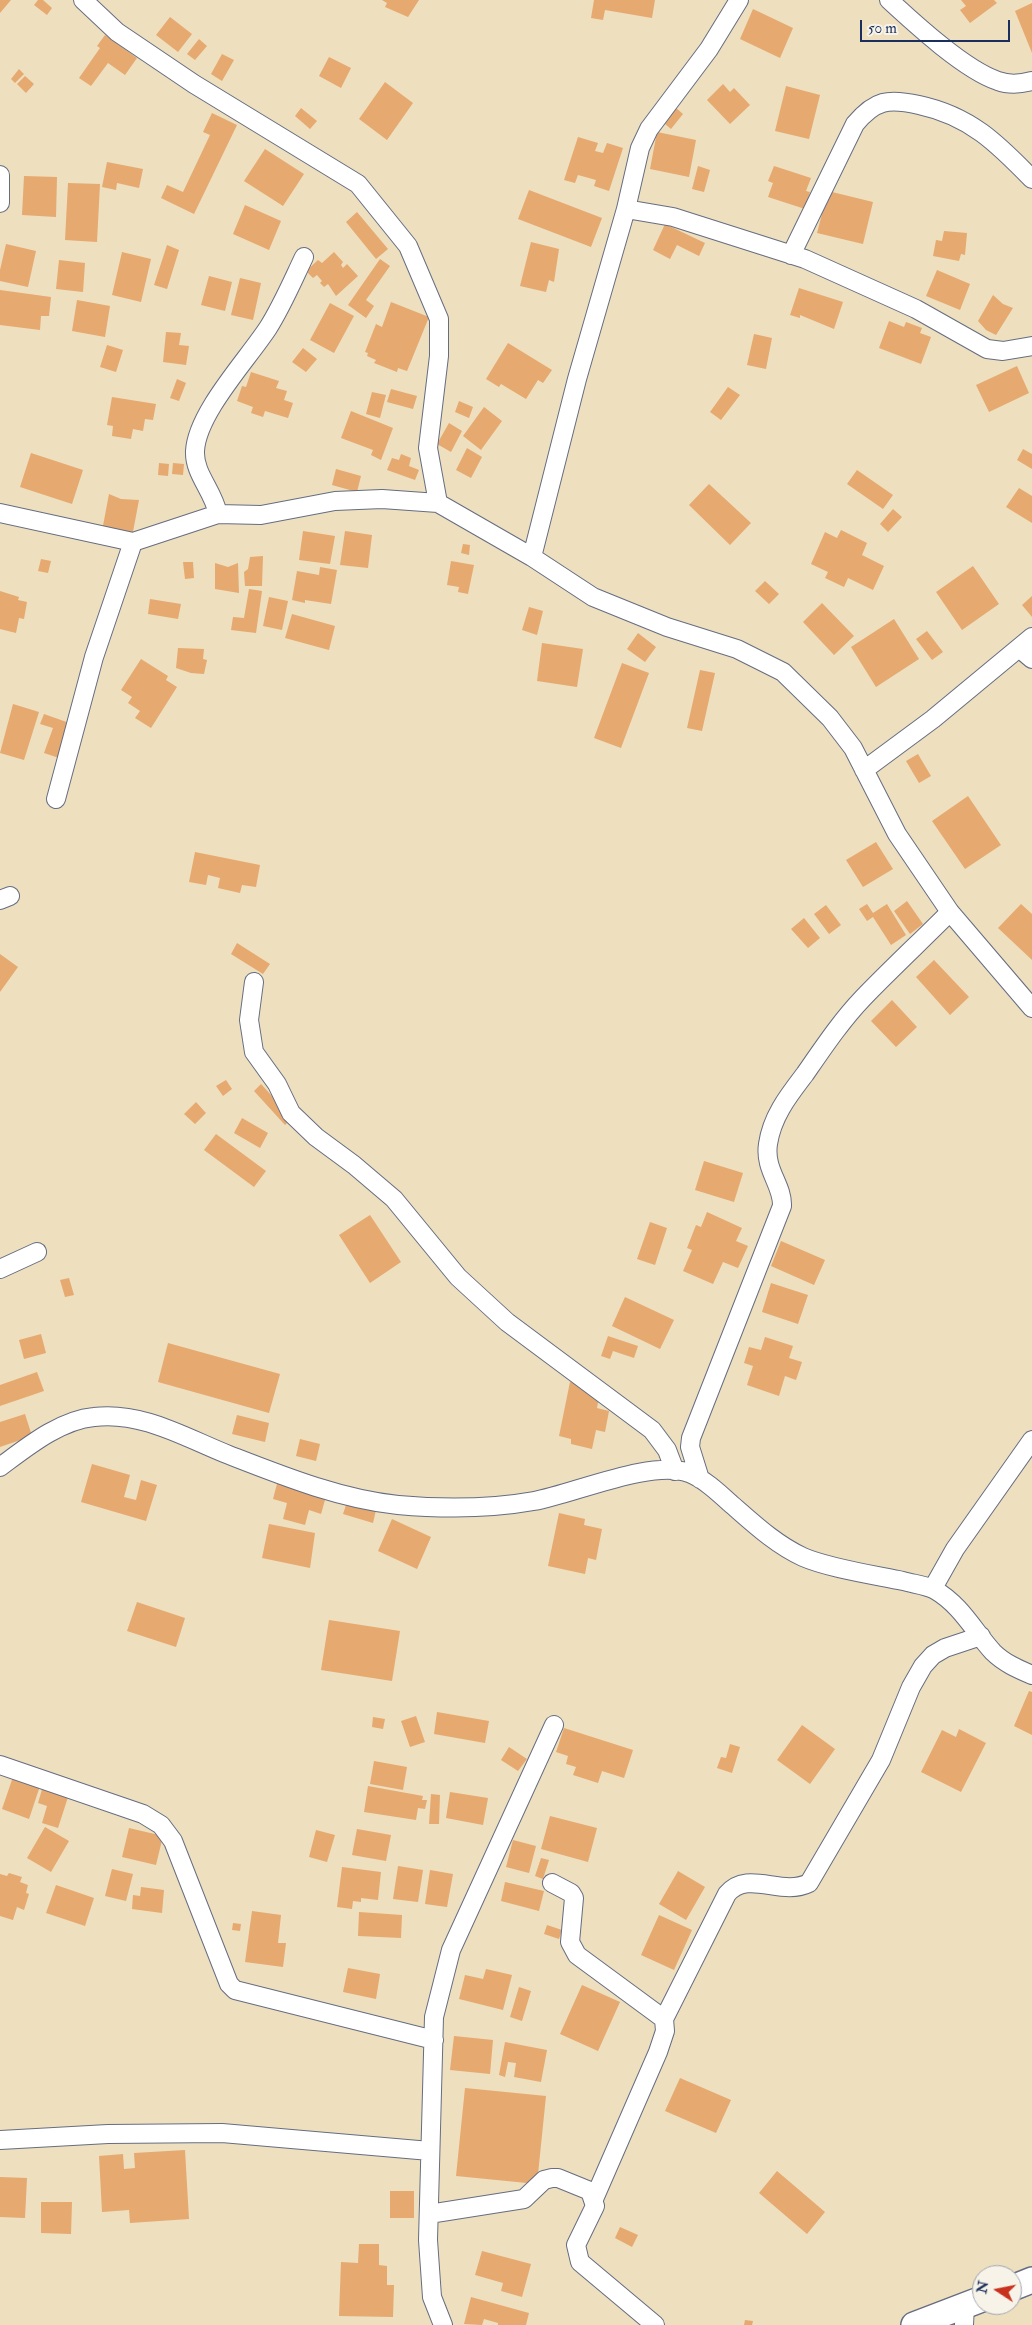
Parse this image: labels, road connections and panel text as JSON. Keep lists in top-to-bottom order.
{
  "scale_bar": "50 m",
  "north": "left"
}
